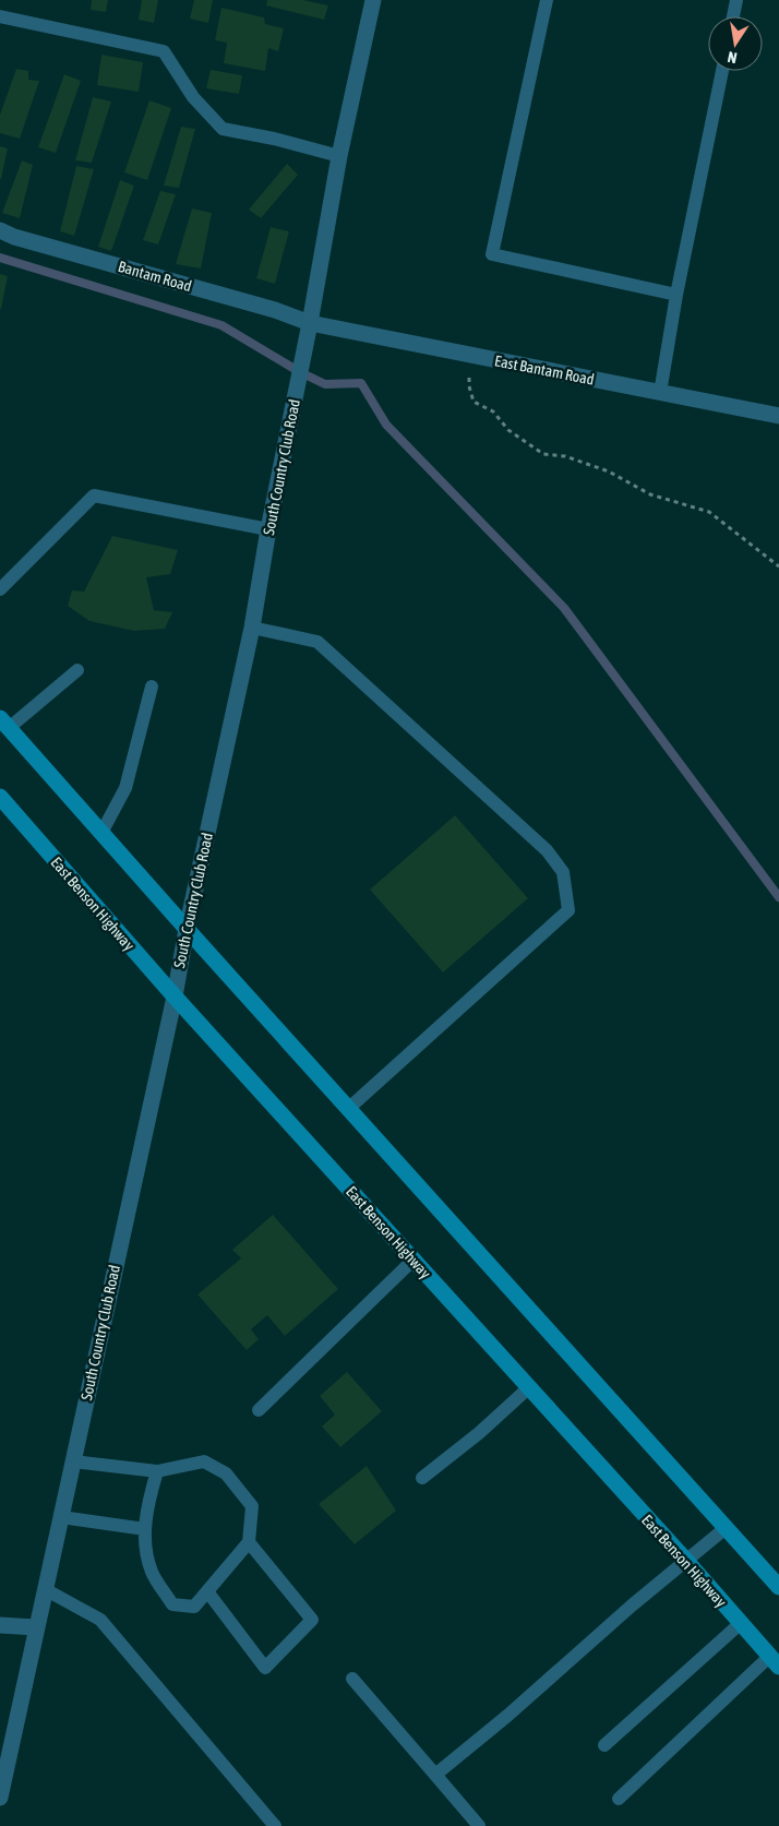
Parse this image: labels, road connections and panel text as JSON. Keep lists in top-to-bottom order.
{
  "streets": {
    "main road": ["East Benson Highway"],
    "street": ["Bantam Road", "East Bantam Road", "South Country Club Road"]
  },
  "crossings": [
    ["Bantam Road", "East Bantam Road"],
    ["Bantam Road", "South Country Club Road"],
    ["East Bantam Road", "South Country Club Road"],
    ["South Country Club Road", "East Benson Highway"]
  ],
  "north": "bottom"
}
